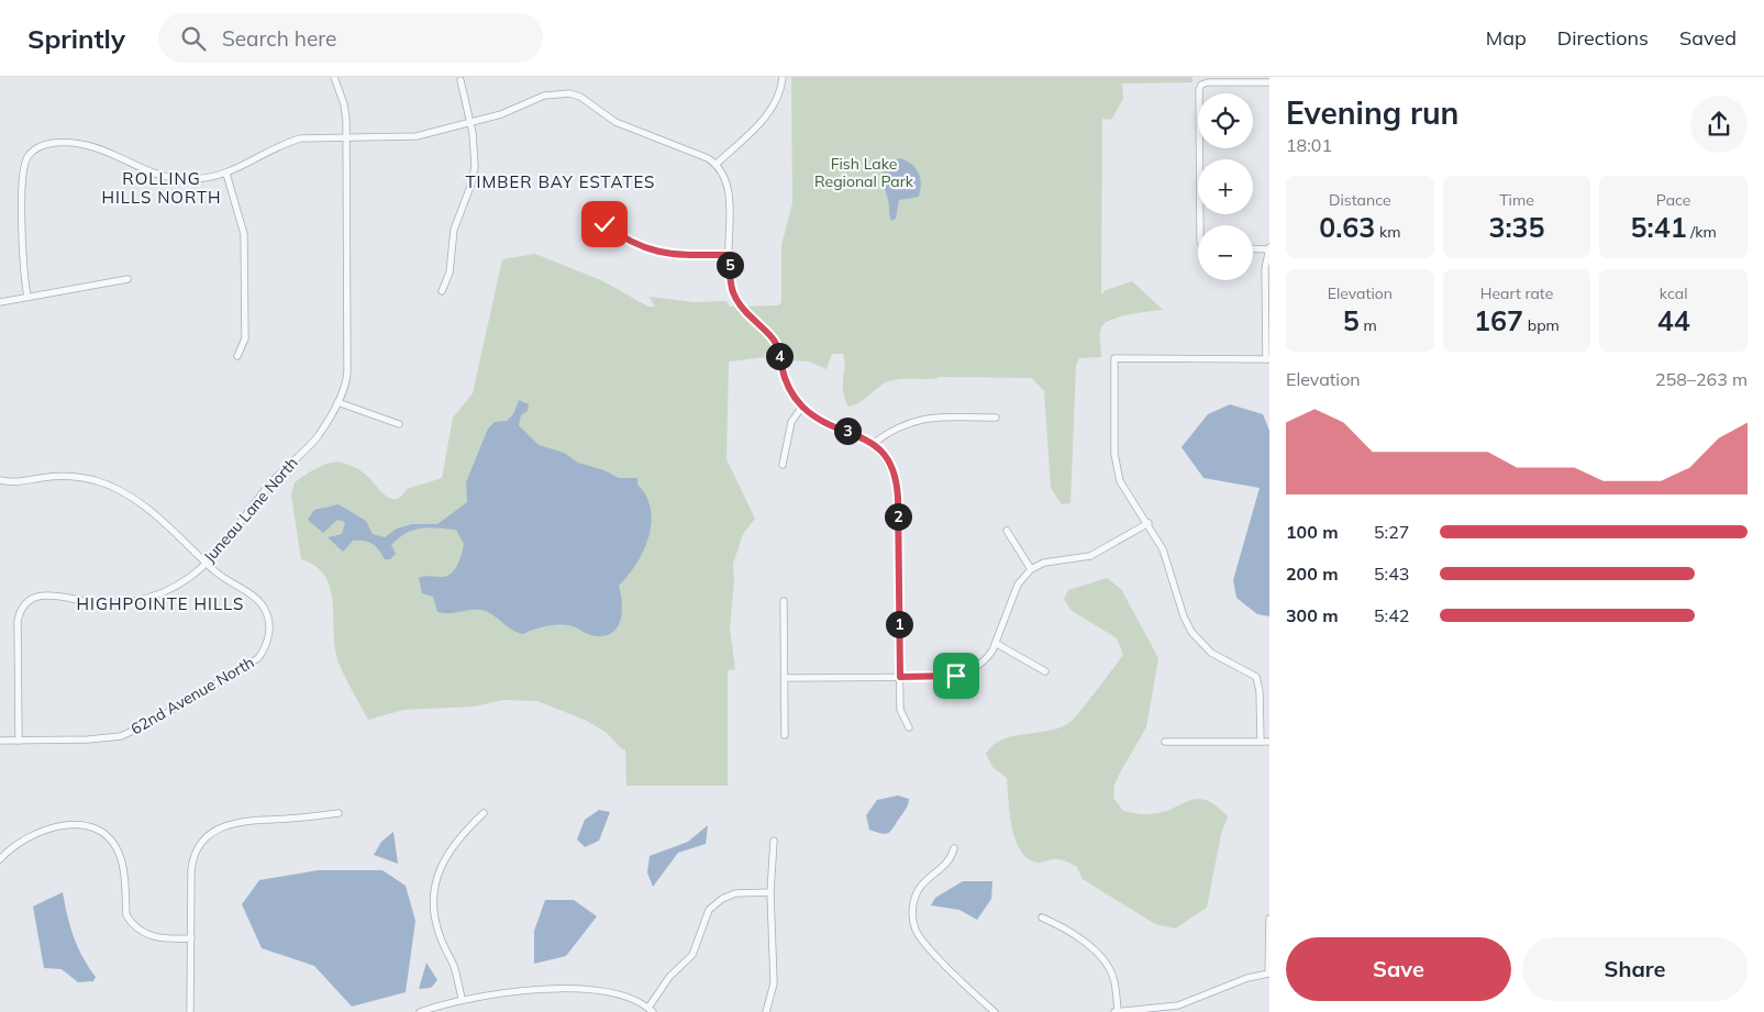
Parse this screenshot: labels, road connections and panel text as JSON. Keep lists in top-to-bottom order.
{
  "streets": {
    "street": ["Juneau Lane North", "62nd Avenue North"]
  },
  "crossings": [
    ["Juneau Lane North", "62nd Avenue North"]
  ],
  "districts": ["ROLLING HILLS NORTH", "TIMBER BAY ESTATES", "HIGHPOINTE HILLS"],
  "parks": ["Fish Lake Regional Park"],
  "page": {
    "header": "Sprintly",
    "search": "Search here",
    "nav": ["Map", "Directions", "Saved"],
    "heading": ["Evening run", "18:01"],
    "map_buttons": ["+", "−"],
    "stats": [
      ["Distance", "0.63 km"],
      ["Time", "3:35"],
      ["Pace", "5:41 /km"],
      ["Elevation", "5 m"],
      ["Heart rate", "167 bpm"],
      ["kcal", "44"]
    ],
    "pins": [
      "5",
      "4",
      "3",
      "2",
      "1"
    ],
    "chart": ["Elevation", "258–263 m"],
    "list": [
      {
        "name": "100 m",
        "note": "5:27"
      },
      {
        "name": "200 m",
        "note": "5:43"
      },
      {
        "name": "300 m",
        "note": "5:42"
      }
    ],
    "buttons": ["Save", "Share"]
  }
}
